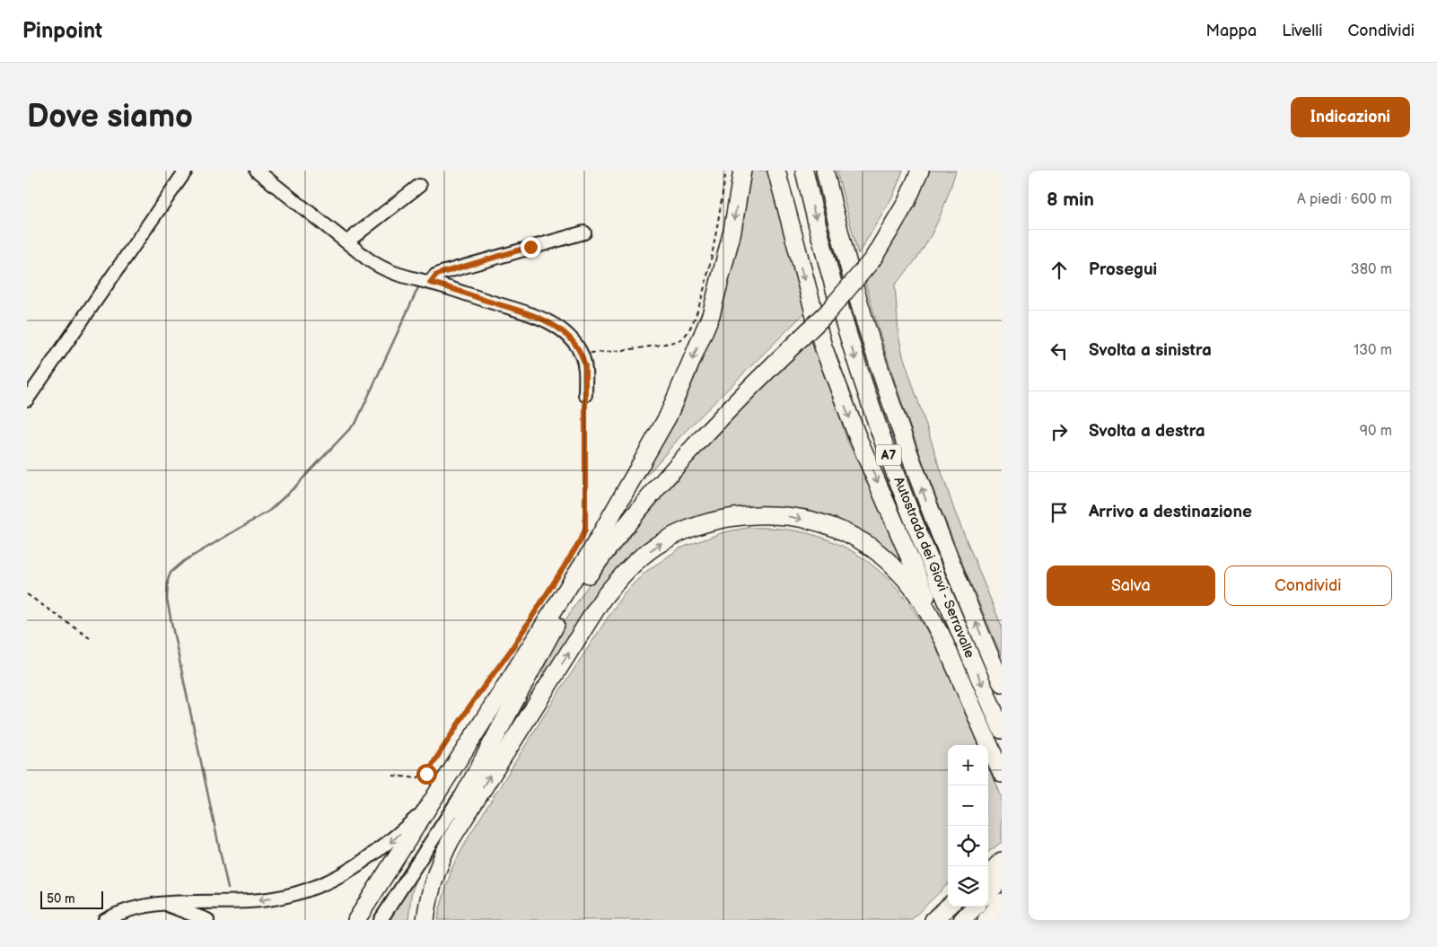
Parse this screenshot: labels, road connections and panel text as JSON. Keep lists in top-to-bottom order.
{
  "streets": {
    "highway": ["A7", "Autostrada dei Giovi - Serravalle"]
  },
  "scale_bar": "50 m",
  "page": {
    "header": "Pinpoint",
    "nav": ["Mappa", "Livelli", "Condividi"],
    "buttons": [
      "Indicazioni",
      ["Salva", "Condividi"]
    ],
    "title": "Dove siamo",
    "heading": ["8 min", "A piedi · 600 m"],
    "list": [
      ["Prosegui", "380 m"],
      ["Svolta a sinistra", "130 m"],
      ["Svolta a destra", "90 m"],
      "Arrivo a destinazione"
    ],
    "map_buttons": ["+", "−"],
    "scale": "50 m"
  }
}
